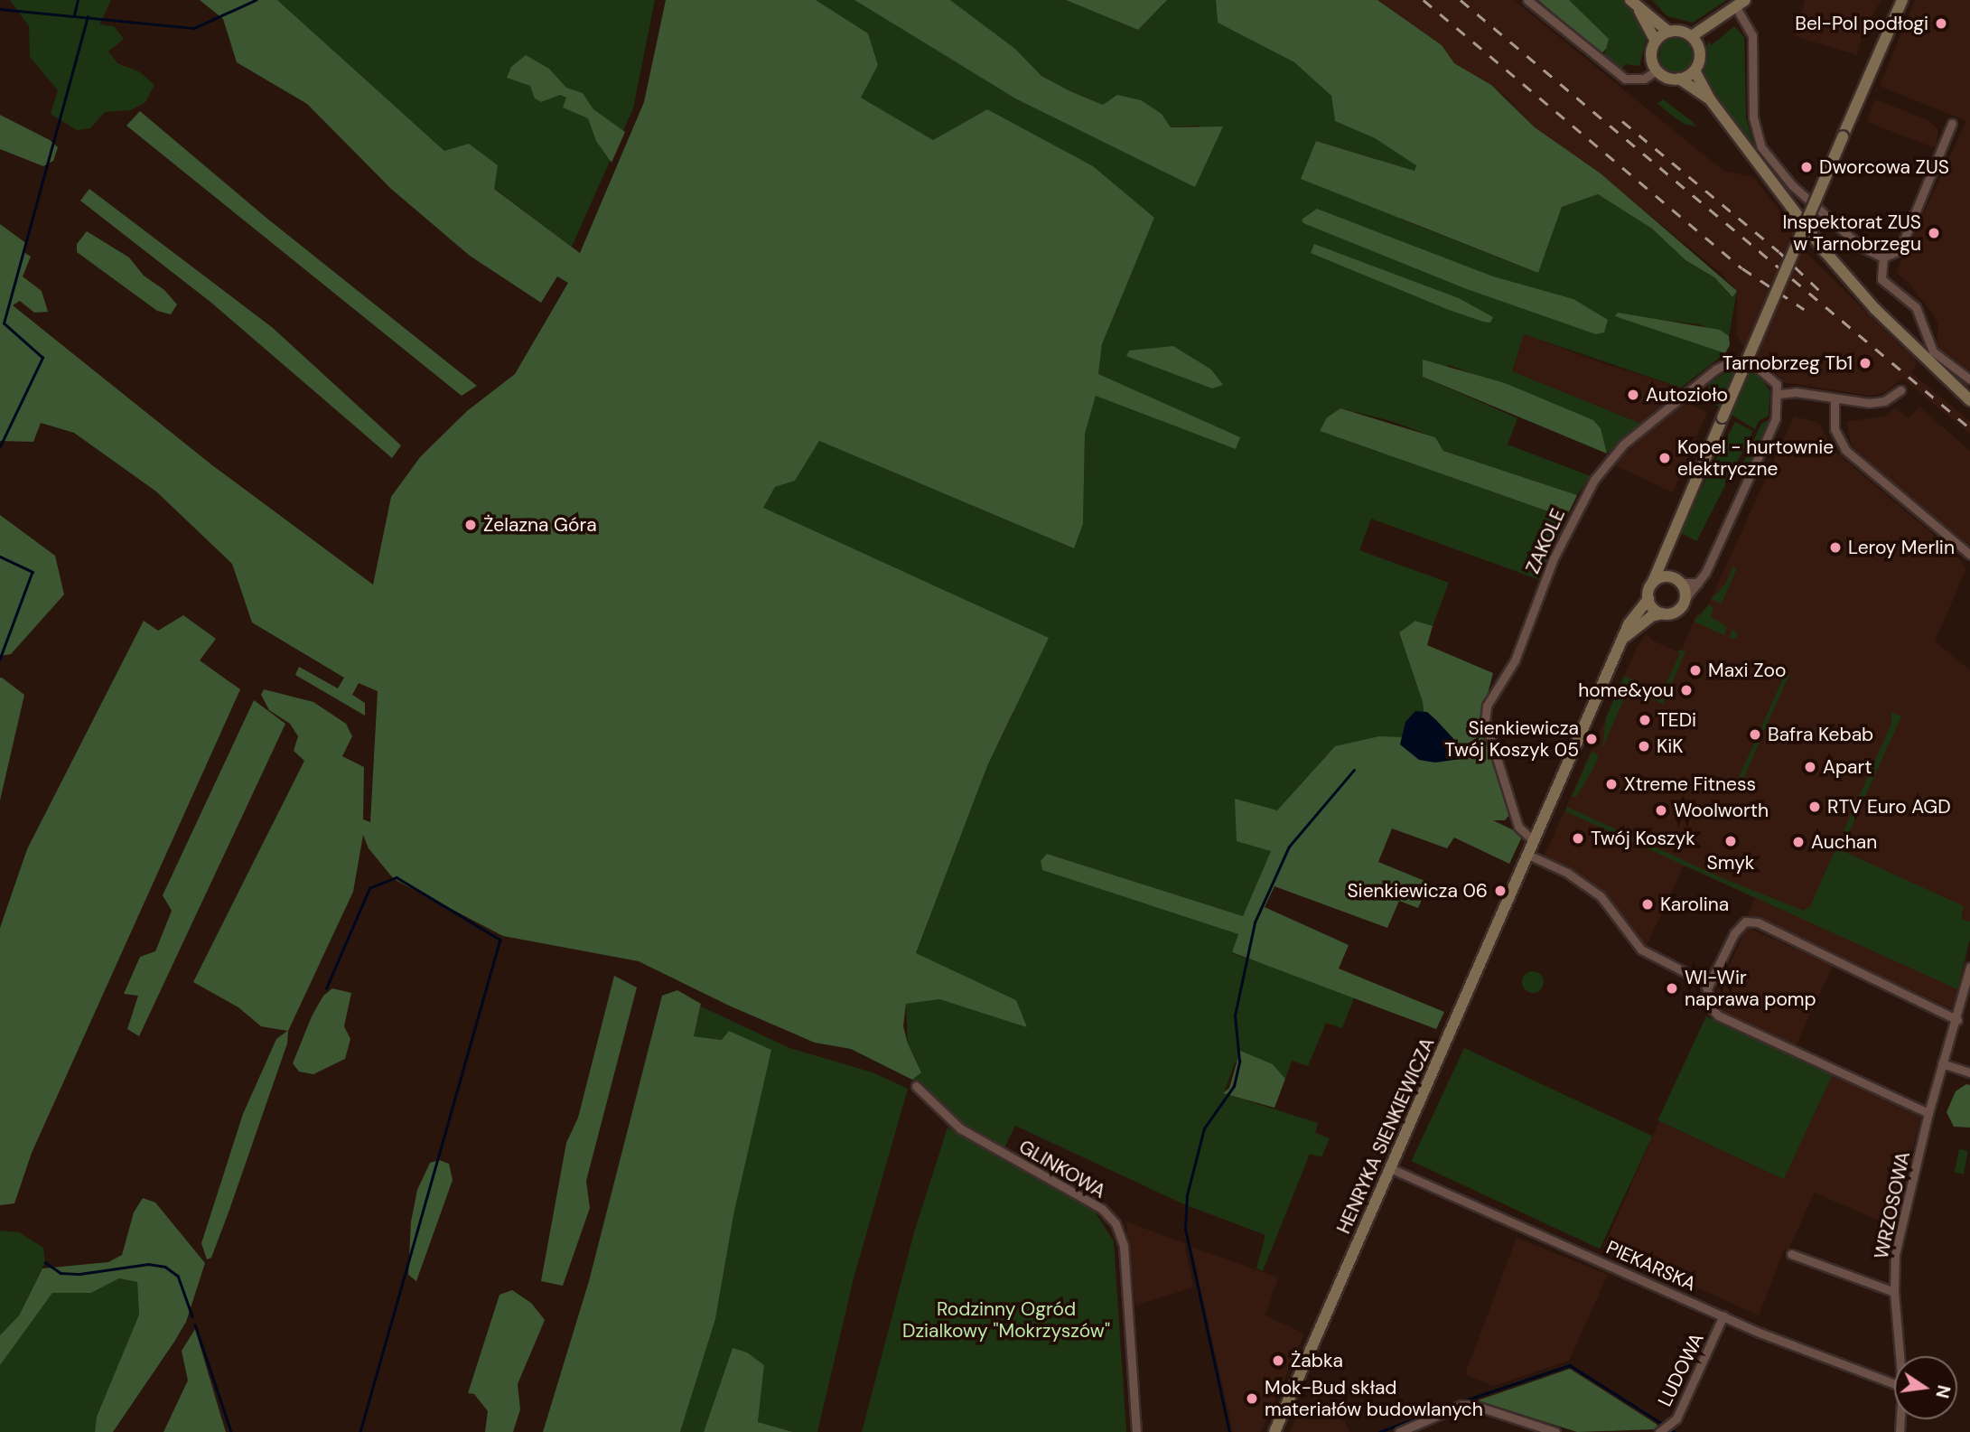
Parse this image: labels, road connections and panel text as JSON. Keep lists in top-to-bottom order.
{
  "streets": {
    "main road": ["HENRYKA SIENKIEWICZA"],
    "street": [
      "ZAKOLE",
      "GLINKOWA",
      "WRZOSOWA",
      "PIEKARSKA",
      "LUDOWA"
    ]
  },
  "crossings": [
    ["ZAKOLE", "HENRYKA SIENKIEWICZA"],
    ["HENRYKA SIENKIEWICZA", "PIEKARSKA"],
    ["PIEKARSKA", "LUDOWA"]
  ],
  "parks": ["Rodzinny Ogród Dzialkowy \"Mokrzyszów\""],
  "places": [
    "Bel-Pol podłogi",
    "Dworcowa ZUS",
    "Inspektorat ZUS w Tarnobrzegu",
    "Tarnobrzeg Tb1",
    "Autozioło",
    "Kopel - hurtownie elektryczne",
    "Żelazna Góra",
    "Leroy Merlin",
    "Maxi Zoo",
    "home&you",
    "TEDi",
    "Bafra Kebab",
    "Sienkiewicza Twój Koszyk 05",
    "KiK",
    "Apart",
    "Xtreme Fitness",
    "RTV Euro AGD",
    "Woolworth",
    "Twój Koszyk",
    "Smyk",
    "Auchan",
    "Sienkiewicza 06",
    "Karolina",
    "Wl-Wir naprawa pomp",
    "Żabka",
    "Mok-Bud skład materiałów budowlanych"
  ],
  "north": "right"
}
